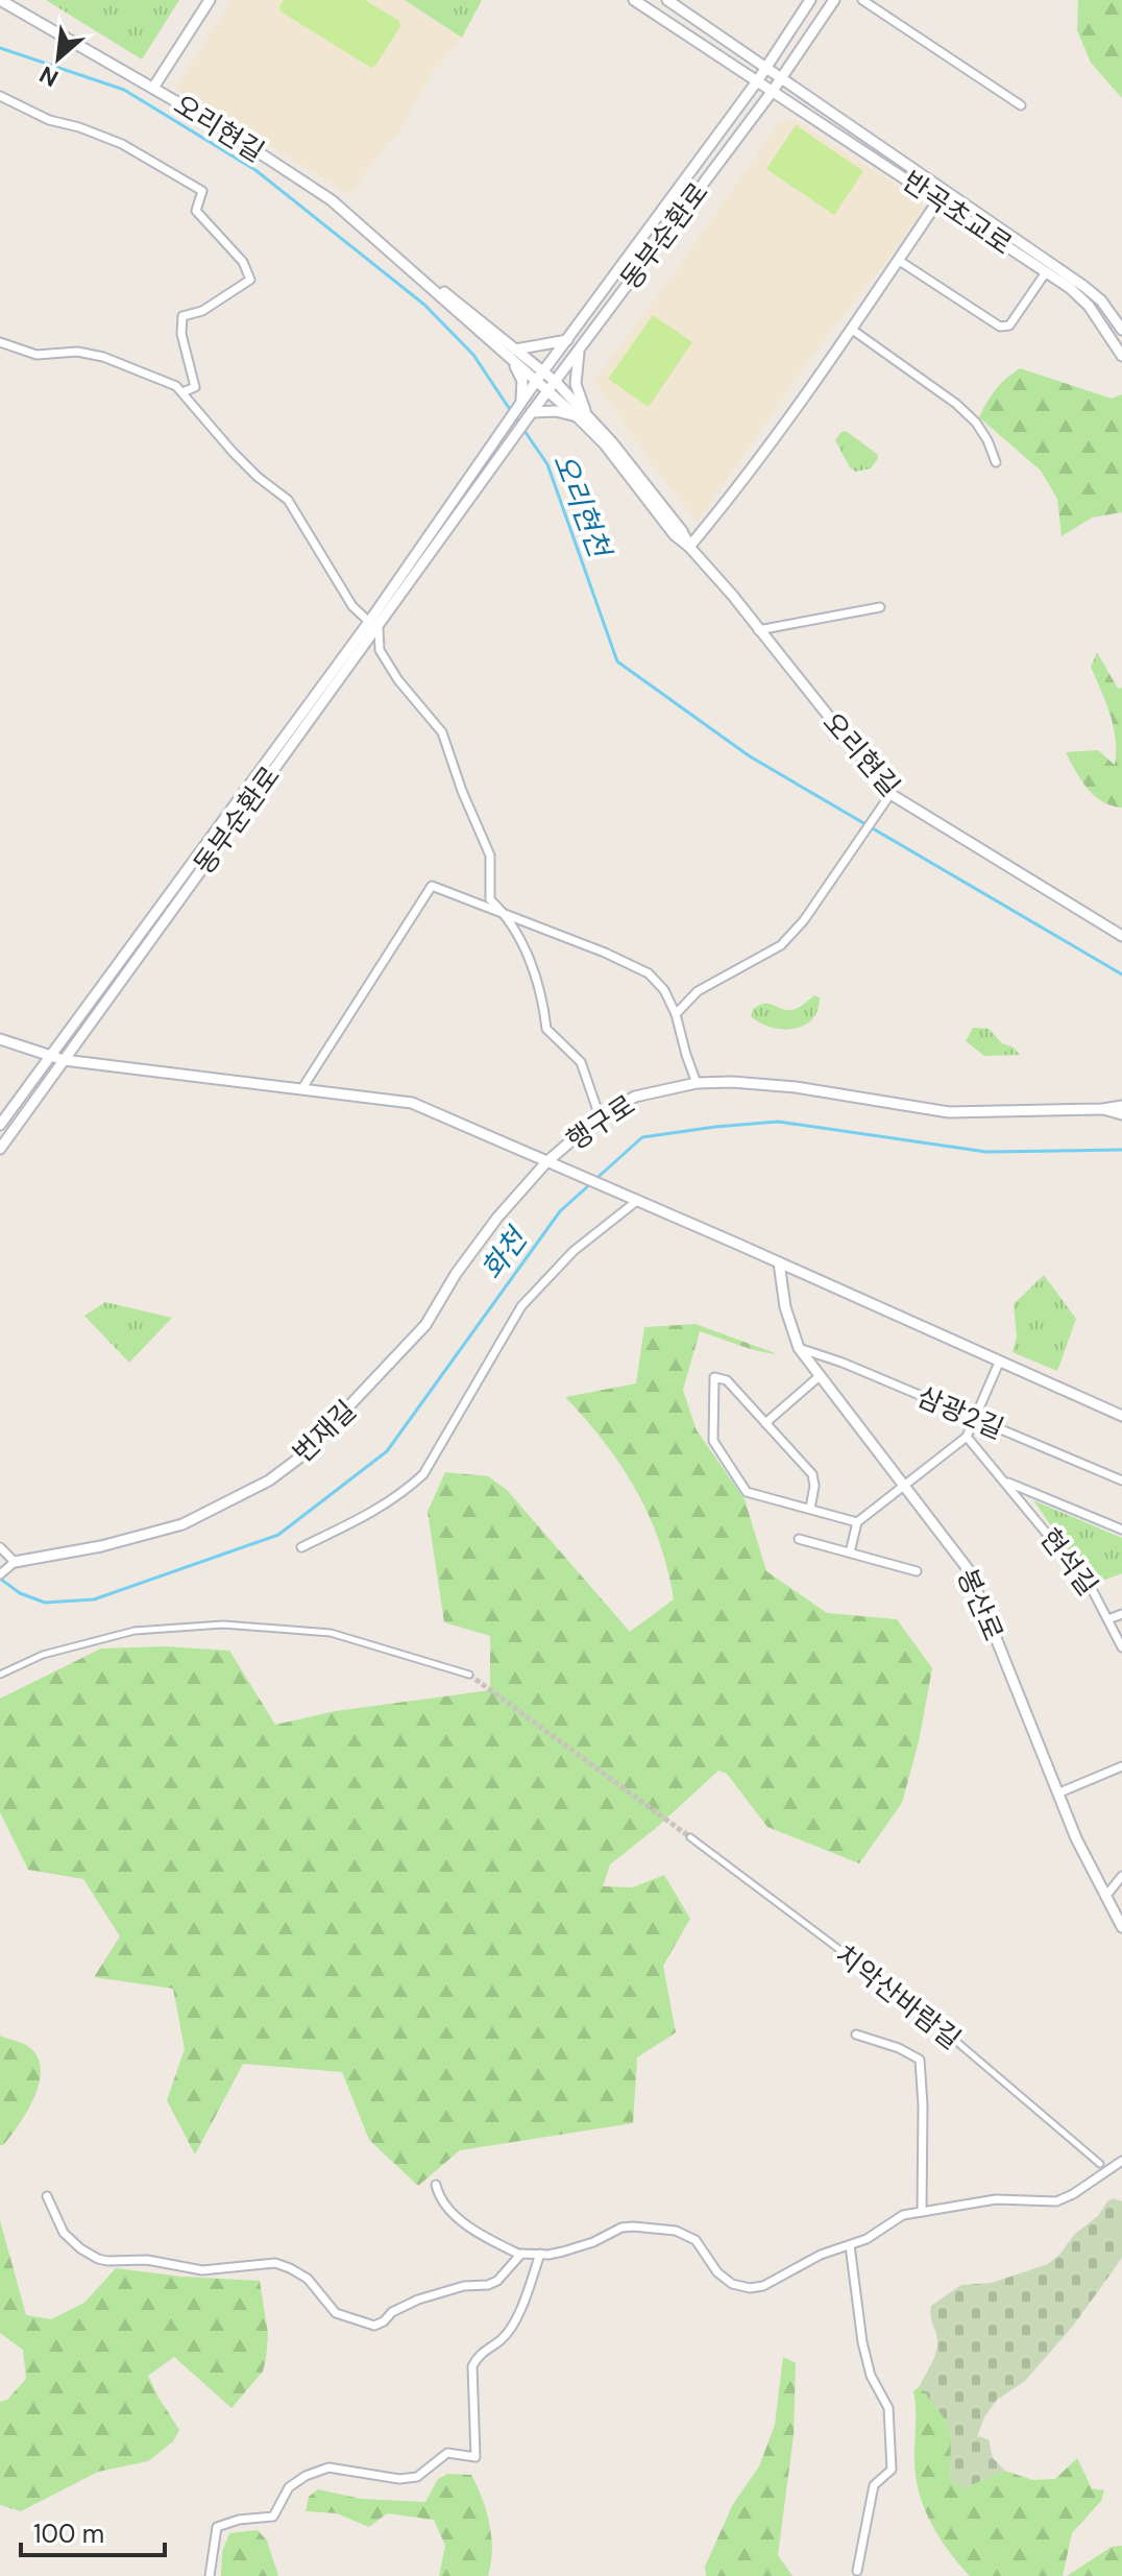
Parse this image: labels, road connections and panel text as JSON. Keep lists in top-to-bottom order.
{
  "streets": {
    "street": [
      "오리현길",
      "반곡초교로",
      "동부순환로",
      "행구로",
      "삼광2길",
      "번재길",
      "현석길",
      "봉산로",
      "치악산바람길"
    ]
  },
  "crossings": [
    ["오리현길", "동부순환로"],
    ["반곡초교로", "동부순환로"],
    ["동부순환로", "행구로"],
    ["행구로", "번재길"],
    ["삼광2길", "봉산로"]
  ],
  "water": ["오리현천", "화천"],
  "scale_bar": "100 m",
  "north": "bottom left"
}
